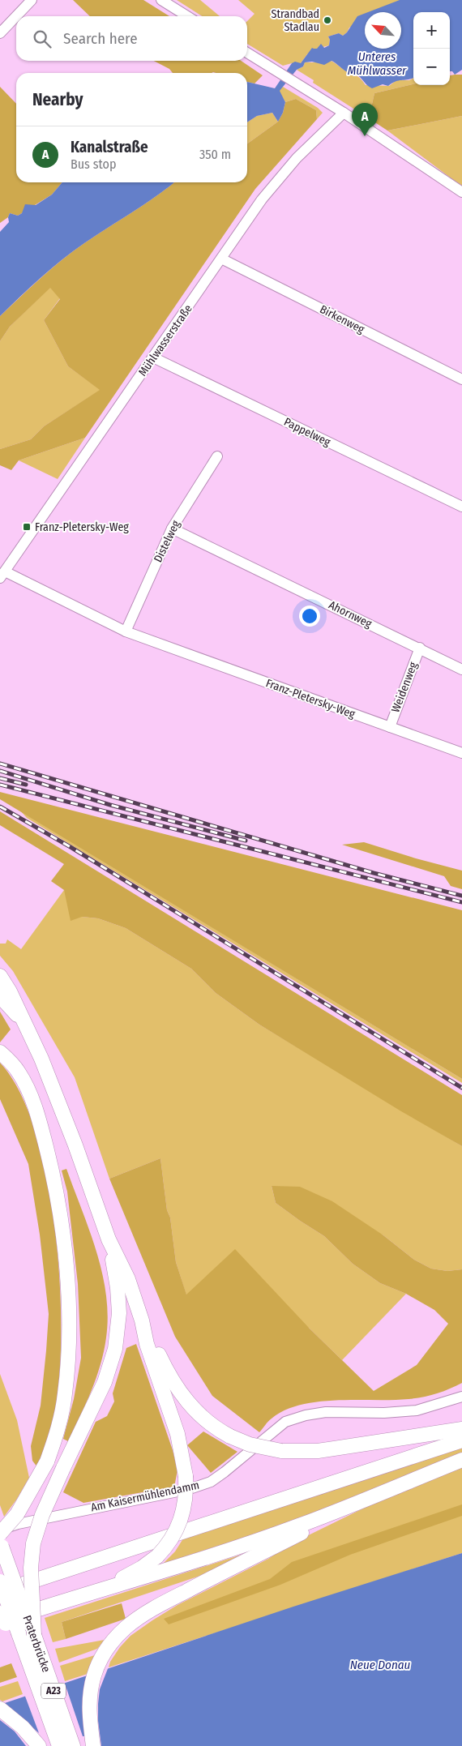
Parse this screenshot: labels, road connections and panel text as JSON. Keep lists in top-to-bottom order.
{
  "streets": {
    "highway": ["Praterbrücke", "A23"],
    "street": [
      "Birkenweg",
      "Mühlwasserstraße",
      "Pappelweg",
      "Distelweg",
      "Ahornweg",
      "Weidenweg",
      "Franz-Pletersky-Weg",
      "Am Kaisermühlendamm"
    ]
  },
  "crossings": [
    ["Birkenweg", "Mühlwasserstraße"],
    ["Mühlwasserstraße", "Pappelweg"],
    ["Mühlwasserstraße", "Franz-Pletersky-Weg"],
    ["Distelweg", "Ahornweg"],
    ["Distelweg", "Franz-Pletersky-Weg"],
    ["Ahornweg", "Weidenweg"],
    ["Weidenweg", "Franz-Pletersky-Weg"]
  ],
  "water": ["Unteres Mühlwasser", "Neue Donau"],
  "places": {
    "other": ["Strandbad Stadlau"],
    "transit": ["Franz-Pletersky-Weg"]
  },
  "north": "top left",
  "page": {
    "map_buttons": ["+", "−"],
    "search": "Search here",
    "heading": "Nearby",
    "pins": "A",
    "list": [
      {
        "mark": "A",
        "name": "Kanalstraße",
        "note": "Bus stop",
        "value": "350 m"
      }
    ]
  }
}
